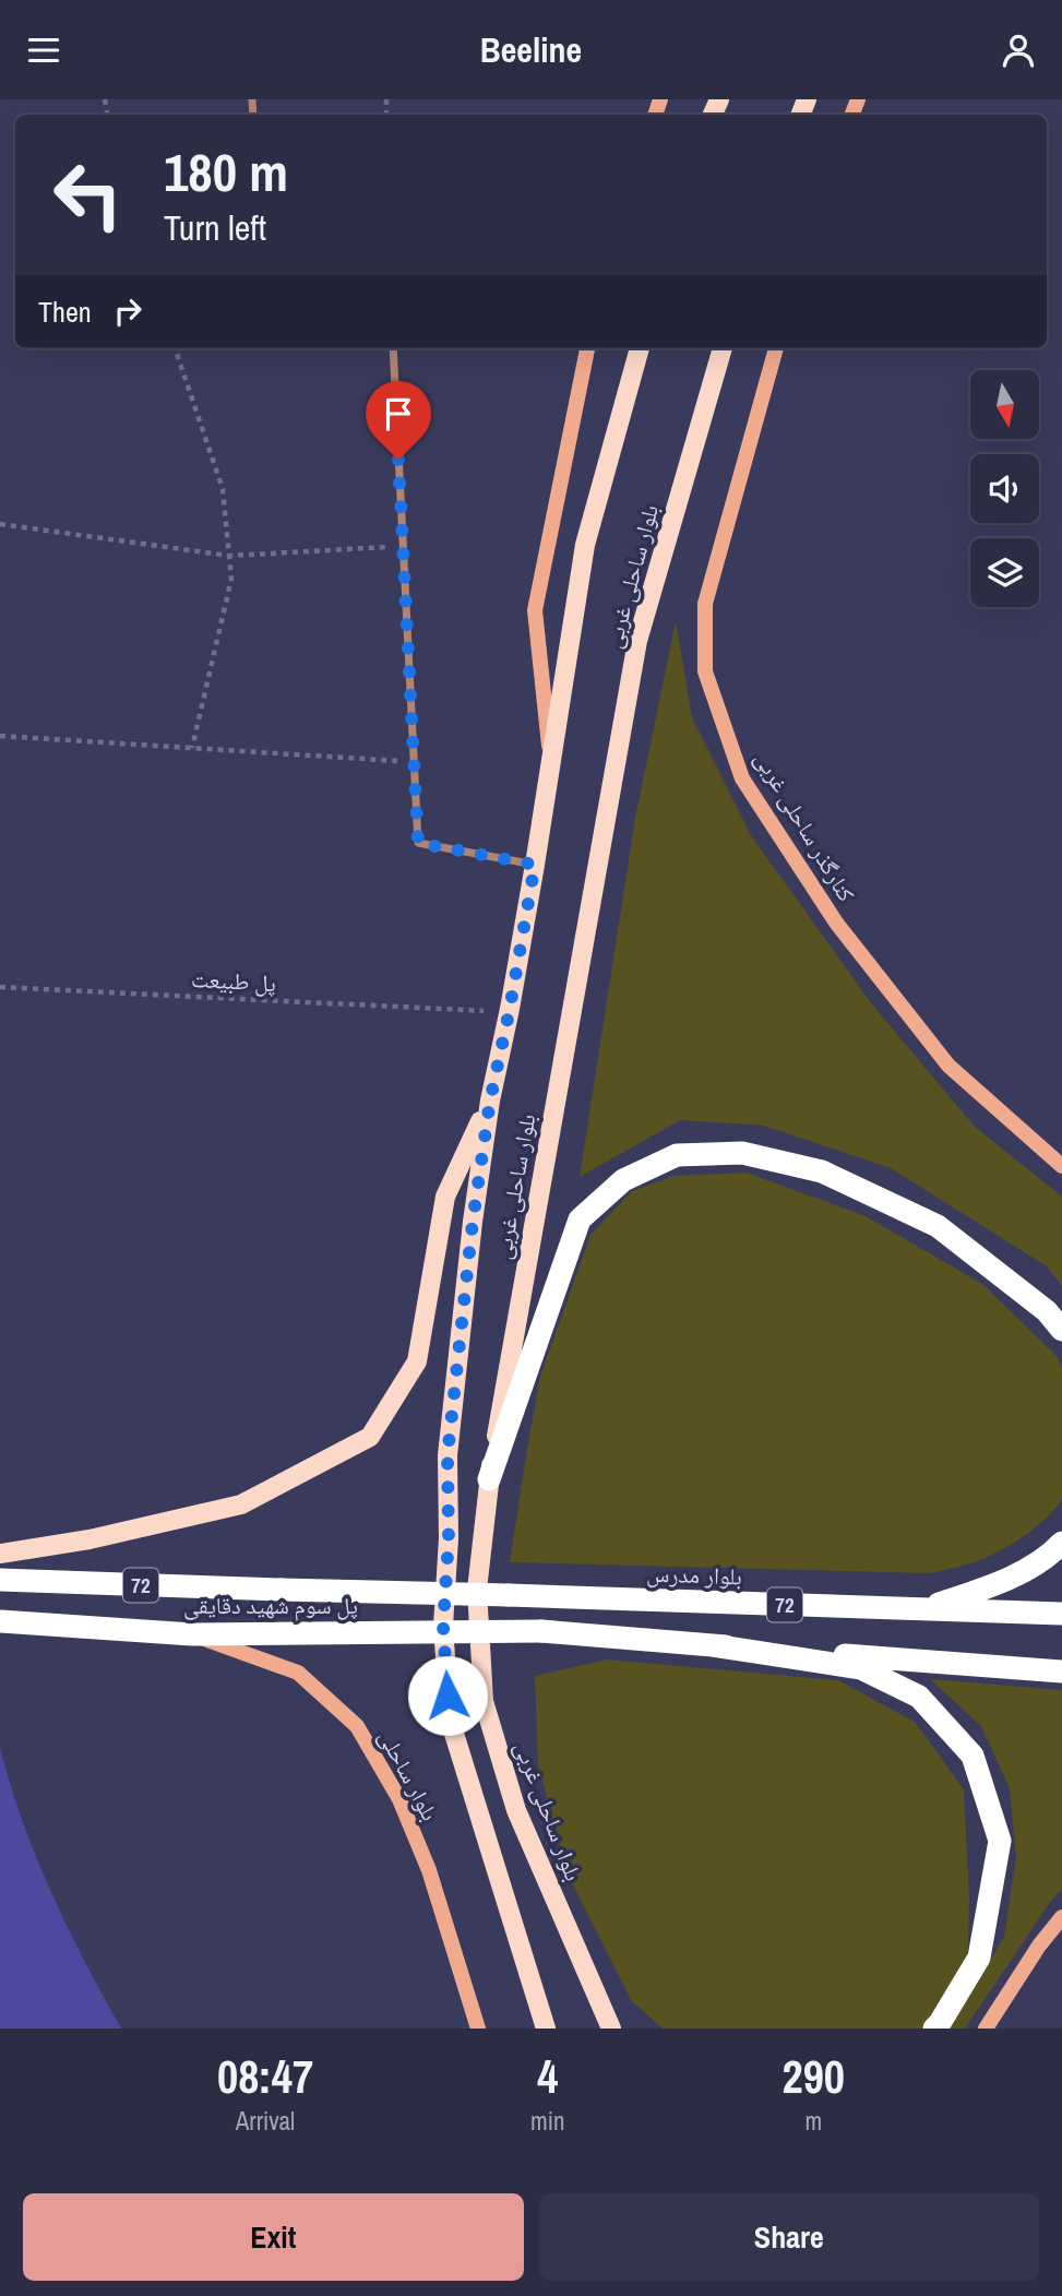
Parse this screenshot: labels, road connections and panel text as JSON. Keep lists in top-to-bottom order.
{
  "streets": {
    "highway": ["بلوار مدرس", "72", "پل سوم شهید دقایقی"],
    "main road": ["بلوار ساحلی غربی"],
    "street": ["کنارگذر ساحلی غربی", "بلوار ساحلی"],
    "path": ["پل طبیعت"]
  },
  "crossings": [
    ["72", "پل سوم شهید دقایقی"],
    ["پل سوم شهید دقایقی", "بلوار ساحلی"]
  ],
  "north": "bottom",
  "page": {
    "header": "Beeline",
    "turn": ["180 m", "Turn left"],
    "then": "Then",
    "eta": [
      "08:47",
      "Arrival",
      "4",
      "min",
      "290",
      "m"
    ],
    "buttons": ["Exit", "Share"]
  }
}
